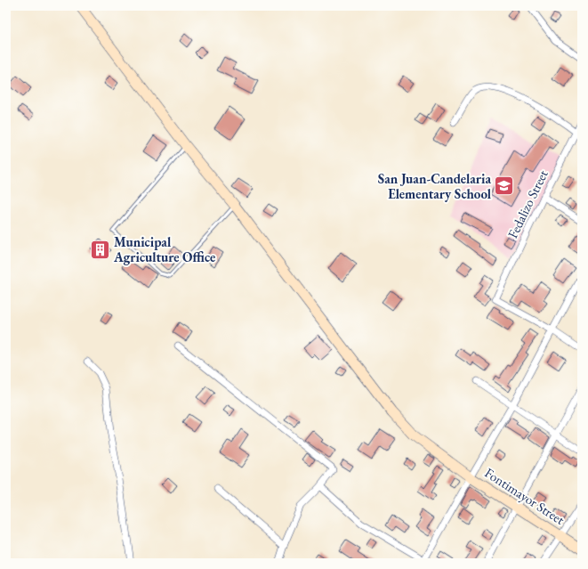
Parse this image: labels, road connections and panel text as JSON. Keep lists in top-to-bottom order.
{
  "streets": {
    "street": ["Fedalizo Street", "Fontimayor Street"]
  },
  "places": {
    "school or university": ["San Juan-Candelaria Elementary School"],
    "building": ["Municipal Agriculture Office"]
  }
}
